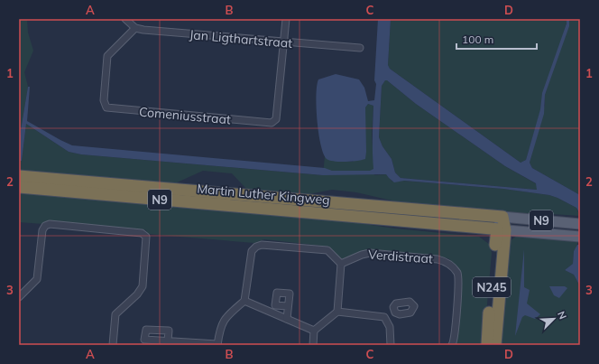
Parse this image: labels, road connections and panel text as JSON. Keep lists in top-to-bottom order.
{
  "streets": {
    "highway": ["Martin Luther Kingweg", "N9", "N245"],
    "street": ["Jan Ligthartstraat", "Comeniusstraat", "Verdistraat"]
  },
  "crossings": [
    ["Jan Ligthartstraat", "Comeniusstraat"],
    ["Martin Luther Kingweg", "N9"],
    ["Martin Luther Kingweg", "N245"],
    ["N9", "N245"]
  ],
  "scale_bar": "100 m",
  "north": "top right",
  "grid": {
    "columns": [
      "A",
      "B",
      "C",
      "D"
    ],
    "rows": ["1", "2", "3"]
  }
}
